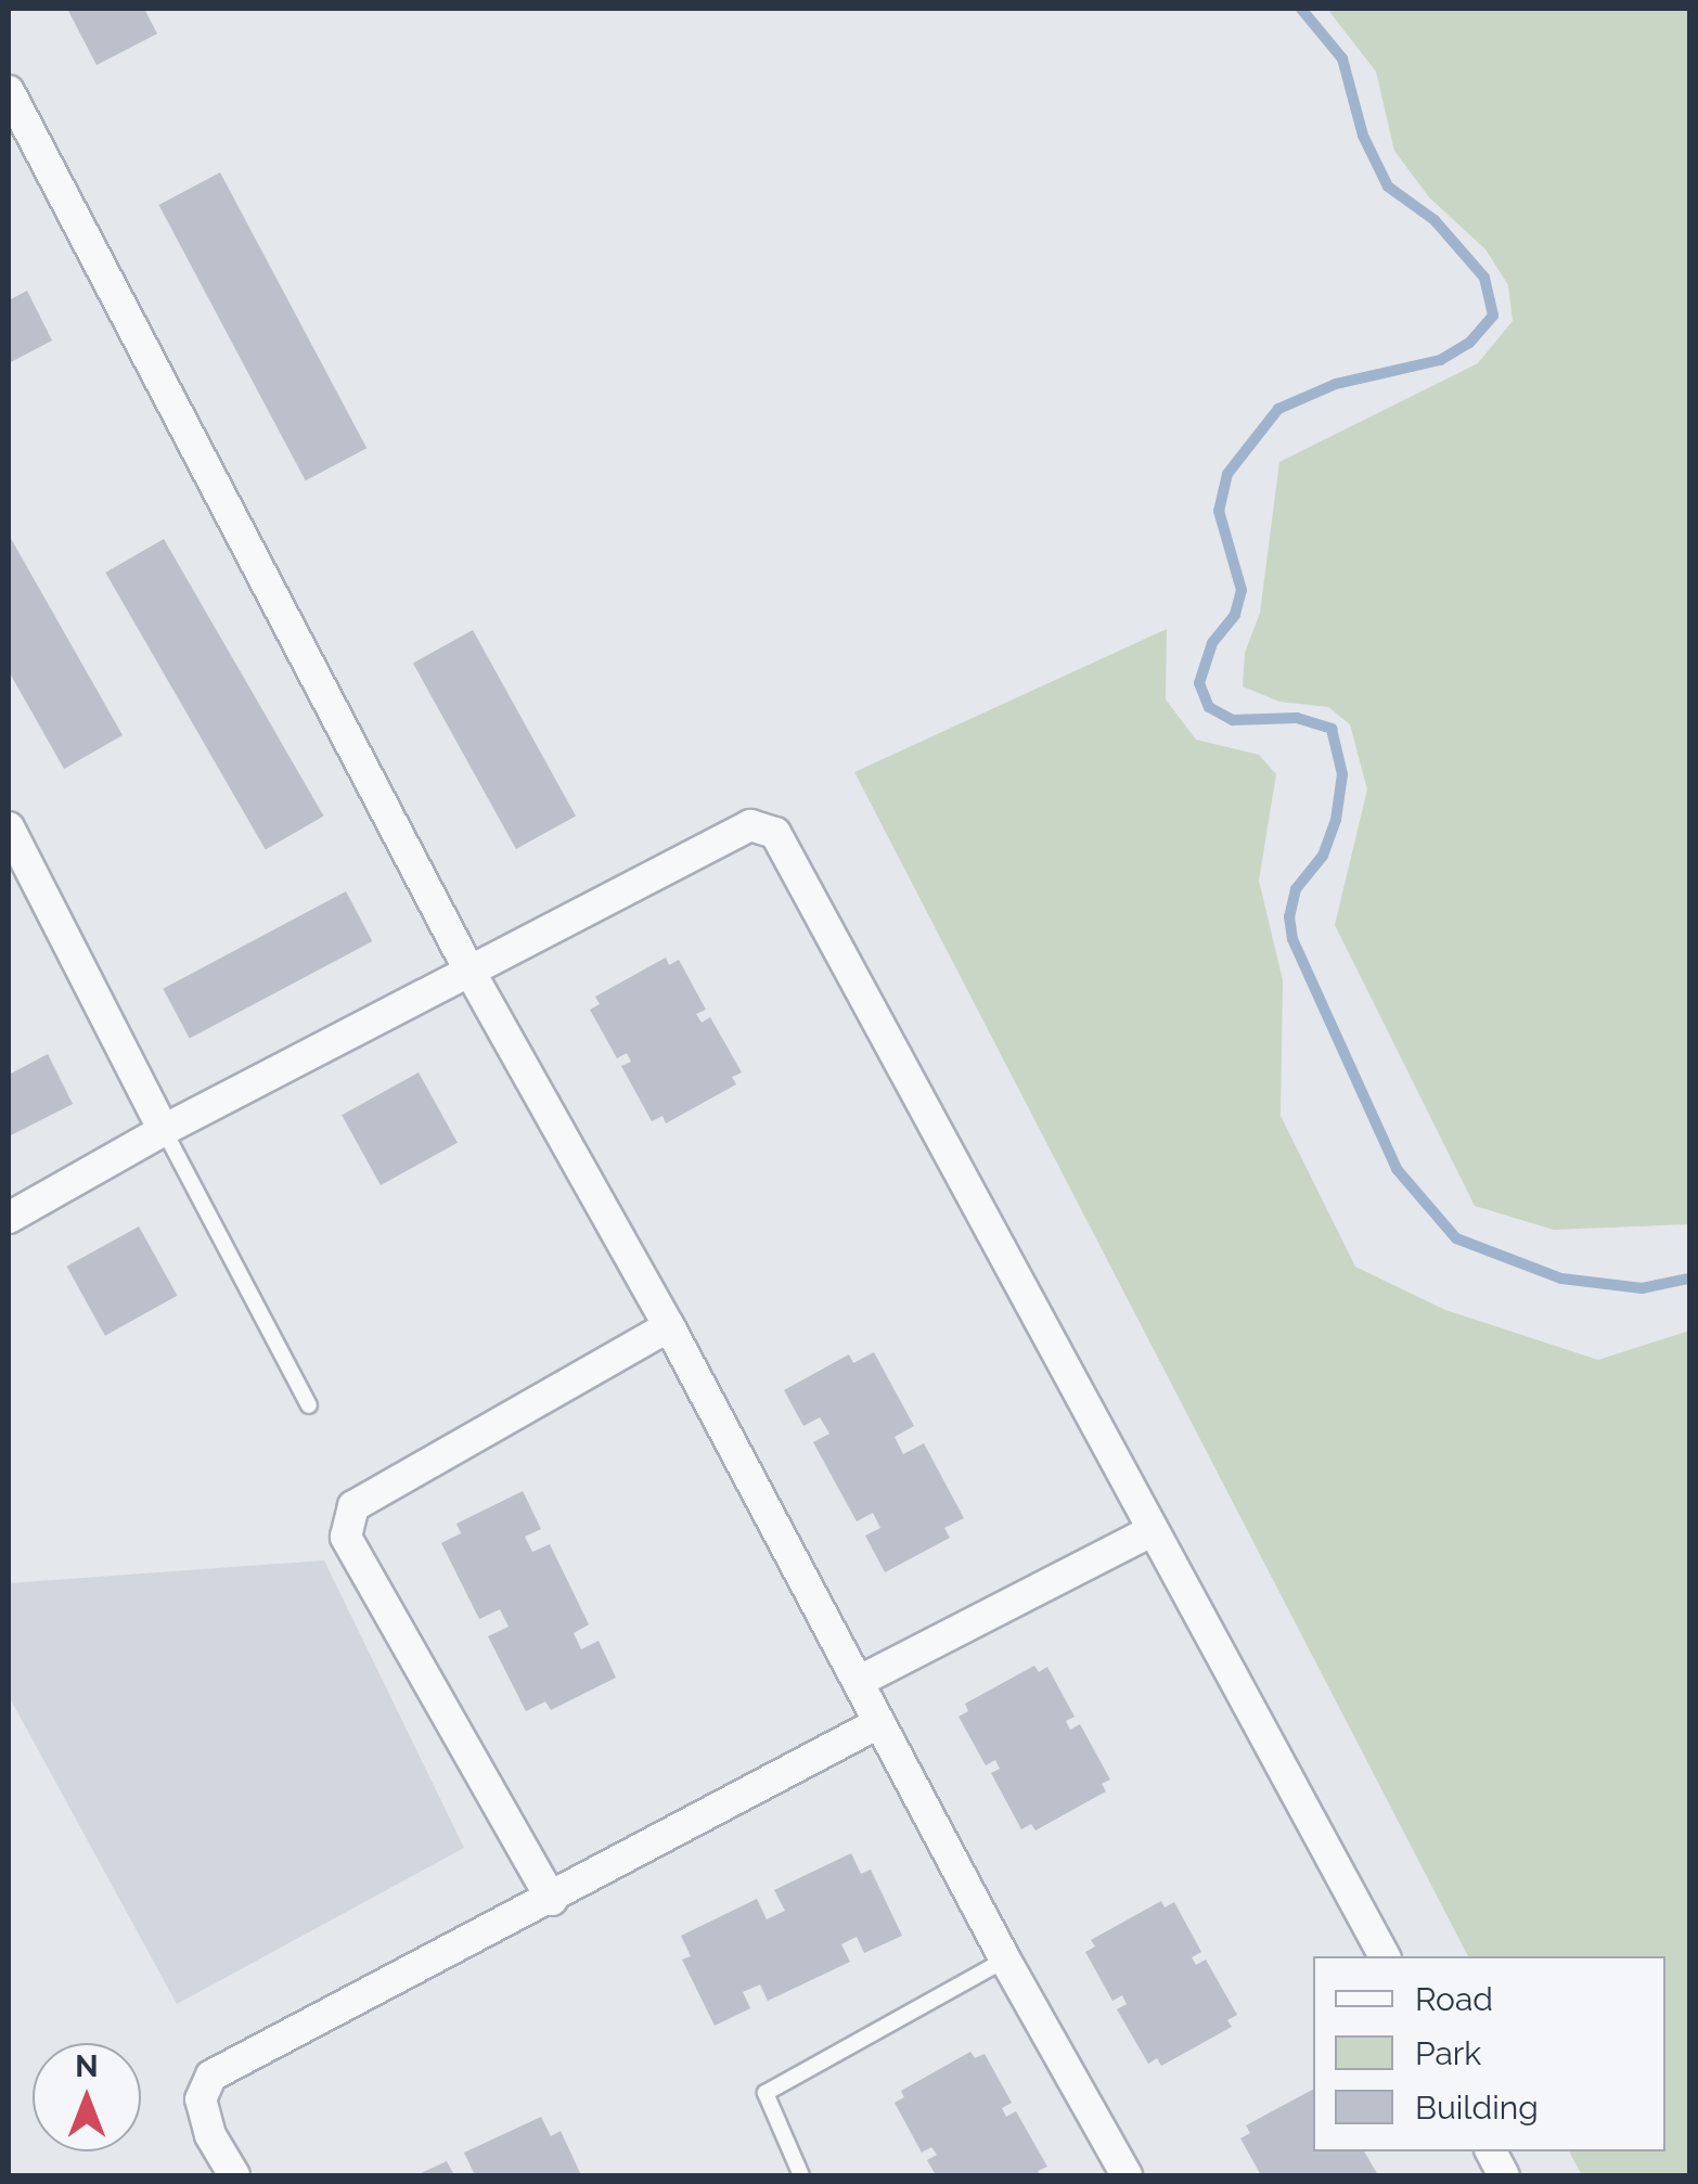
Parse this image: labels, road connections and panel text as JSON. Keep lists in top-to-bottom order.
{
  "legend": ["Road", "Park", "Building"],
  "north": "top"
}
